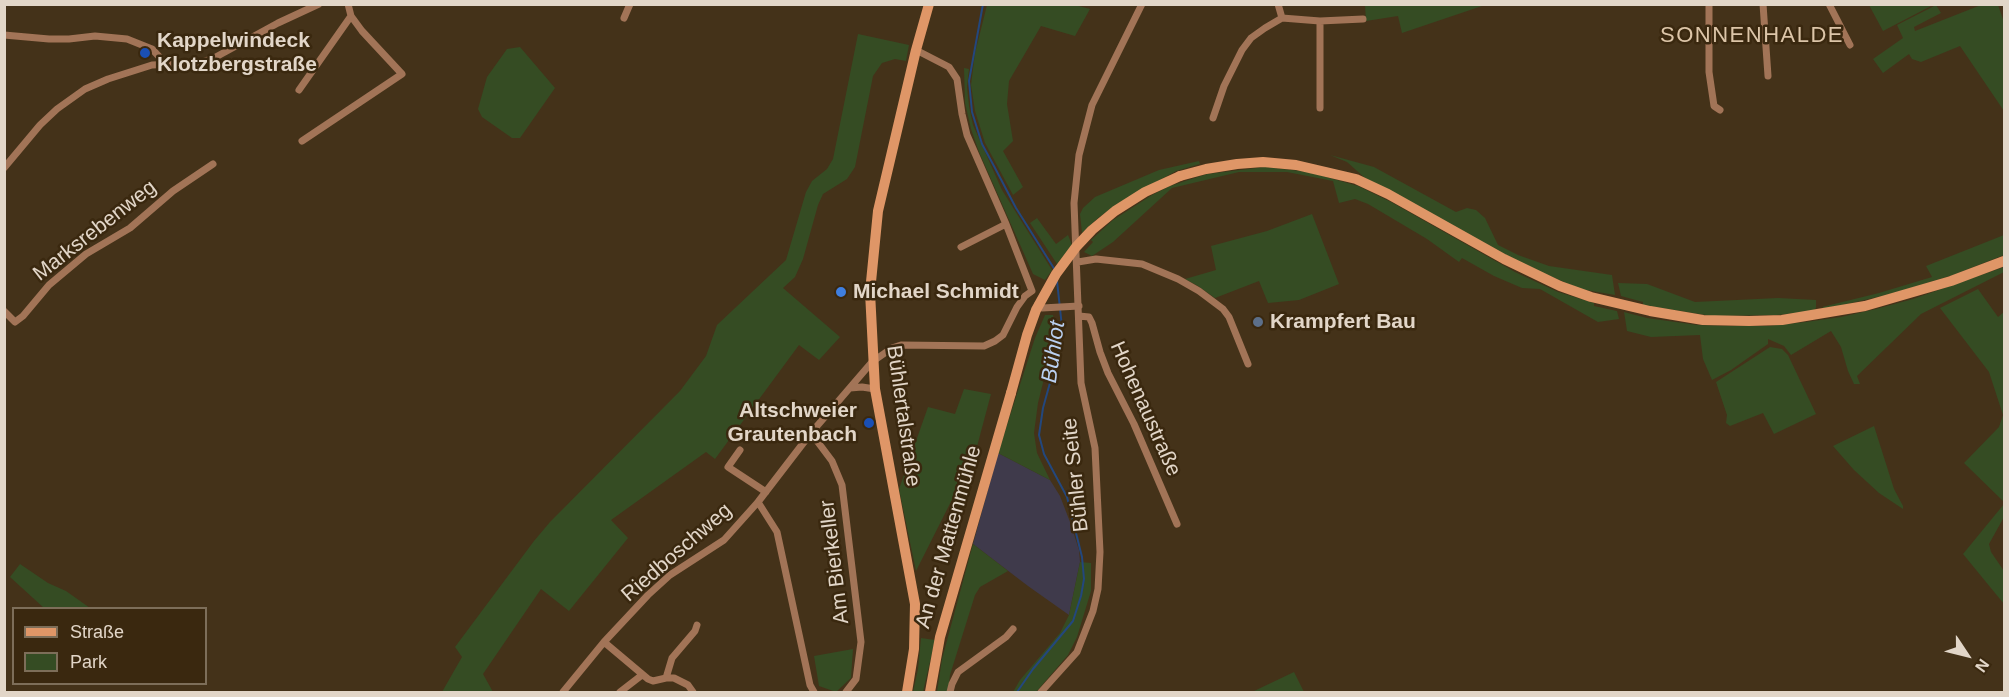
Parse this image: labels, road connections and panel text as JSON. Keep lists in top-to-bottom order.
{
  "streets": {
    "main road": ["Bühlertalstraße", "An der Mattenmühle"],
    "street": [
      "Marksrebenweg",
      "Hohenaustraße",
      "Bühler Seite",
      "Riedboschweg",
      "Am Bierkeller"
    ]
  },
  "crossings": [
    ["Hohenaustraße", "Bühler Seite"],
    ["Bühlertalstraße", "Riedboschweg"],
    ["Riedboschweg", "Am Bierkeller"]
  ],
  "districts": ["SONNENHALDE"],
  "water": ["Bühlot"],
  "places": [
    "Kappelwindeck Klotzbergstraße",
    "Michael Schmidt",
    "Krampfert Bau",
    "Altschweier Grautenbach"
  ],
  "legend": ["Straße", "Park"],
  "north": "bottom right"
}
